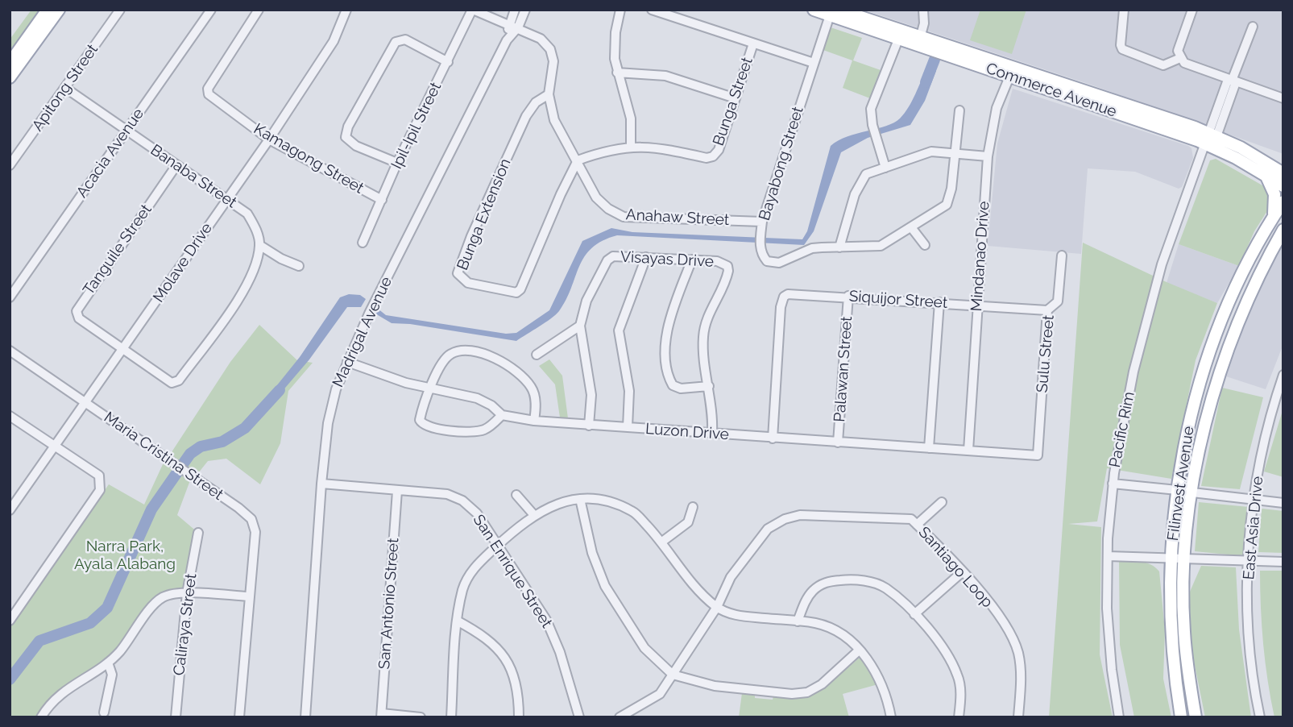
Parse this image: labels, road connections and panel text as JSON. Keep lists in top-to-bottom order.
{
  "streets": {
    "main road": ["Commerce Avenue", "Filinvest Avenue"],
    "street": [
      "Apitong Street",
      "Bunga Street",
      "Ipil-Ipil Street",
      "Acacia Avenue",
      "Kamagong Street",
      "Bayabong Street",
      "Banaba Street",
      "Bunga Extension",
      "Anahaw Street",
      "Tanguile Street",
      "Mindanao Drive",
      "Visayas Drive",
      "Molave Drive",
      "Siquijor Street",
      "Madrigal Avenue",
      "Sulu Street",
      "Palawan Street",
      "Pacific Rim",
      "Luzon Drive",
      "Maria Cristina Street",
      "East Asia Drive",
      "Santiago Loop",
      "San Enrique Street",
      "San Antonio Street",
      "Caliraya Street"
    ]
  },
  "crossings": [
    ["Apitong Street", "Banaba Street"],
    ["Commerce Avenue", "Bayabong Street"],
    ["Commerce Avenue", "Mindanao Drive"],
    ["Commerce Avenue", "Pacific Rim"],
    ["Bunga Street", "Bunga Extension"],
    ["Bunga Street", "Anahaw Street"],
    ["Ipil-Ipil Street", "Kamagong Street"],
    ["Acacia Avenue", "Banaba Street"],
    ["Kamagong Street", "Molave Drive"],
    ["Bayabong Street", "Anahaw Street"],
    ["Banaba Street", "Tanguile Street"],
    ["Banaba Street", "Molave Drive"],
    ["Bunga Extension", "Anahaw Street"],
    ["Anahaw Street", "Madrigal Avenue"],
    ["Tanguile Street", "Molave Drive"],
    ["Mindanao Drive", "Siquijor Street"],
    ["Mindanao Drive", "Luzon Drive"],
    ["Visayas Drive", "Luzon Drive"],
    ["Molave Drive", "Maria Cristina Street"],
    ["Siquijor Street", "Sulu Street"],
    ["Siquijor Street", "Palawan Street"],
    ["Siquijor Street", "Luzon Drive"],
    ["Madrigal Avenue", "Luzon Drive"],
    ["Madrigal Avenue", "San Enrique Street"],
    ["Sulu Street", "Luzon Drive"],
    ["Palawan Street", "Luzon Drive"],
    ["San Enrique Street", "San Antonio Street"]
  ],
  "parks": ["Narra Park, Ayala Alabang"]
}
